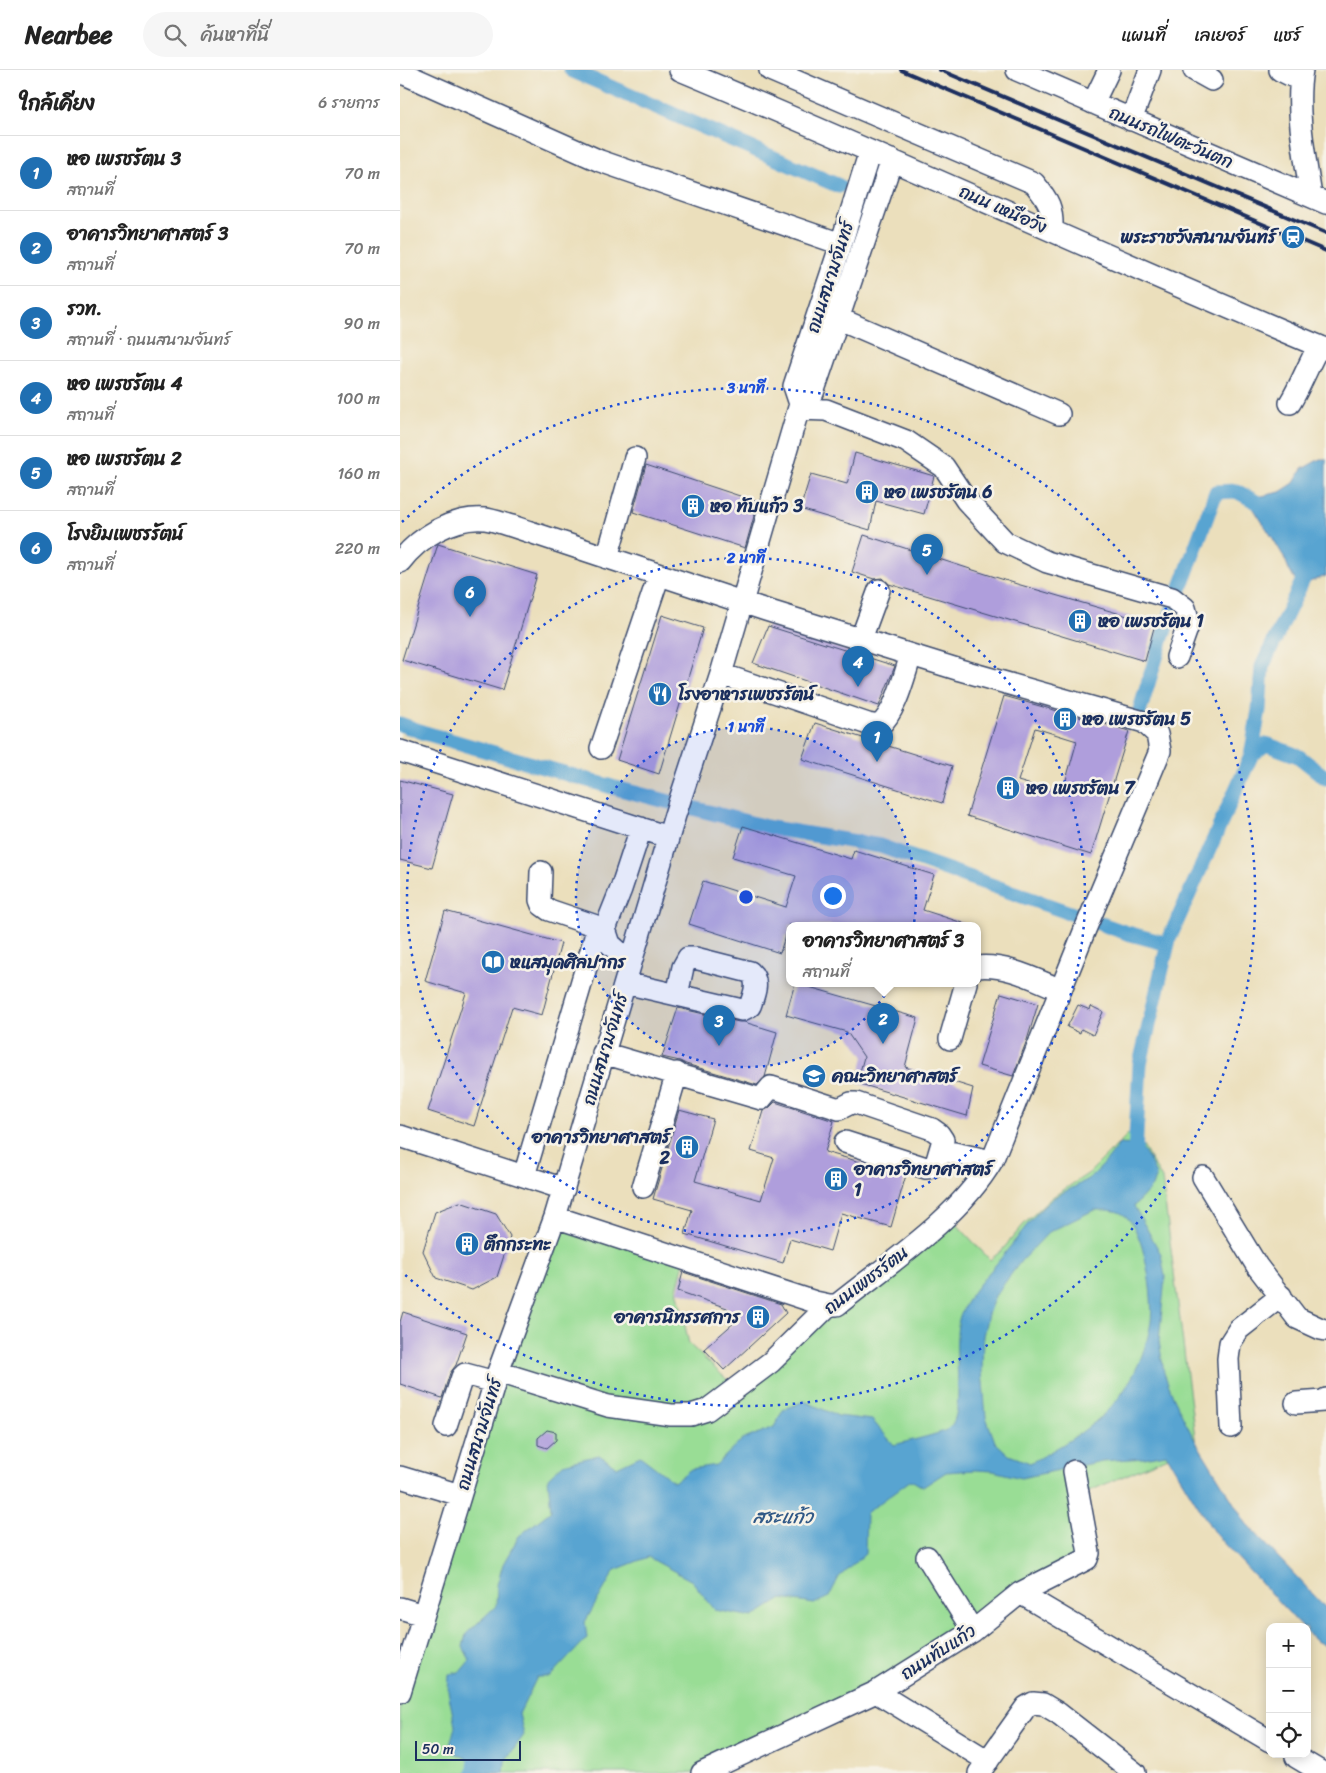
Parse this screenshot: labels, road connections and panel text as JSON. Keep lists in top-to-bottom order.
{
  "streets": {
    "street": [
      "ถนนรถไฟตะวันตก",
      "ถนน เหนือวัง",
      "ถนนสนามจันทร์",
      "ถนนเพชรรัตน",
      "ถนนทับแก้ว"
    ]
  },
  "crossings": [
    ["ถนน เหนือวัง", "ถนนสนามจันทร์"],
    ["ถนนสนามจันทร์", "ถนนเพชรรัตน"]
  ],
  "water": ["สระแก้ว"],
  "places": {
    "station": ["พระราชวังสนามจันทร์"],
    "building": [
      "หอ เพรชรัตน 6",
      "หอ ทับแก้ว 3",
      "หอ เพรชรัตน 1",
      "หอ เพรชรัตน 5",
      "หอ เพรชรัตน 7",
      "อาคารวิทยาศาสตร์ 2",
      "อาคารวิทยาศาสตร์ 1",
      "ตึกกระทะ",
      "อาคารนิทรรศการ"
    ],
    "restaurant": ["โรงอาหารเพชรรัตน์"],
    "library": ["หแสมุดศิลปากร"],
    "school or university": ["คณะวิทยาศาสตร์"]
  },
  "scale_bar": "50 m",
  "page": {
    "header": "Nearbee",
    "search": "ค้นหาที่นี่",
    "nav": ["แผนที่", "เลเยอร์", "แชร์"],
    "heading": ["ใกล้เคียง", "6 รายการ"],
    "list": [
      {
        "mark": "1",
        "name": "หอ เพรชรัตน 3",
        "note": "สถานที่",
        "value": "70 m"
      },
      {
        "mark": "2",
        "name": "อาคารวิทยาศาสตร์ 3",
        "note": "สถานที่",
        "value": "70 m"
      },
      {
        "mark": "3",
        "name": "รวท.",
        "note": "สถานที่ · ถนนสนามจันทร์",
        "value": "90 m"
      },
      {
        "mark": "4",
        "name": "หอ เพรชรัตน 4",
        "note": "สถานที่",
        "value": "100 m"
      },
      {
        "mark": "5",
        "name": "หอ เพรชรัตน 2",
        "note": "สถานที่",
        "value": "160 m"
      },
      {
        "mark": "6",
        "name": "โรงยิมเพชรรัตน์",
        "note": "สถานที่",
        "value": "220 m"
      }
    ],
    "pins": [
      "5",
      "6",
      "4",
      "1",
      "2",
      "3"
    ],
    "popup": ["อาคารวิทยาศาสตร์ 3", "สถานที่"],
    "map_buttons": ["+", "−"],
    "scale": "50 m"
  },
  "rings": ["3 นาที", "2 นาที", "1 นาที"]
}
